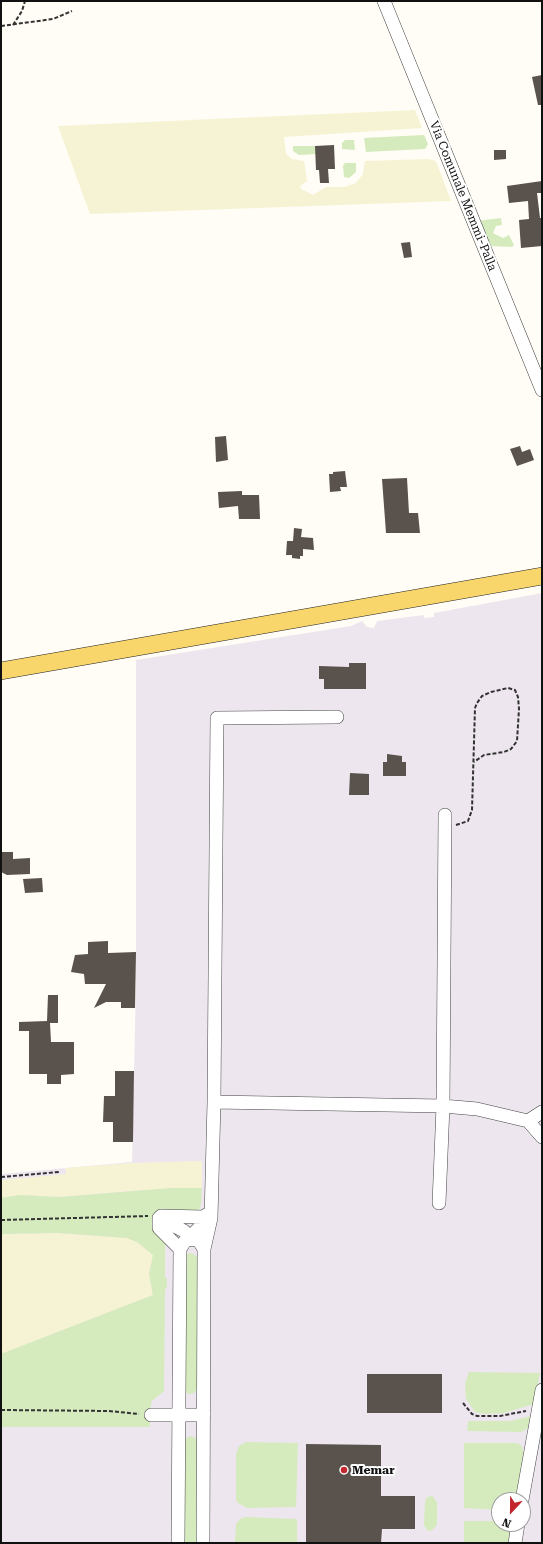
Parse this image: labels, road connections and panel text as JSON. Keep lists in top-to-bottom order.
{
  "streets": {
    "street": ["Via Comunale Memmi-Palla"]
  },
  "places": ["Memar"],
  "north": "bottom"
}
